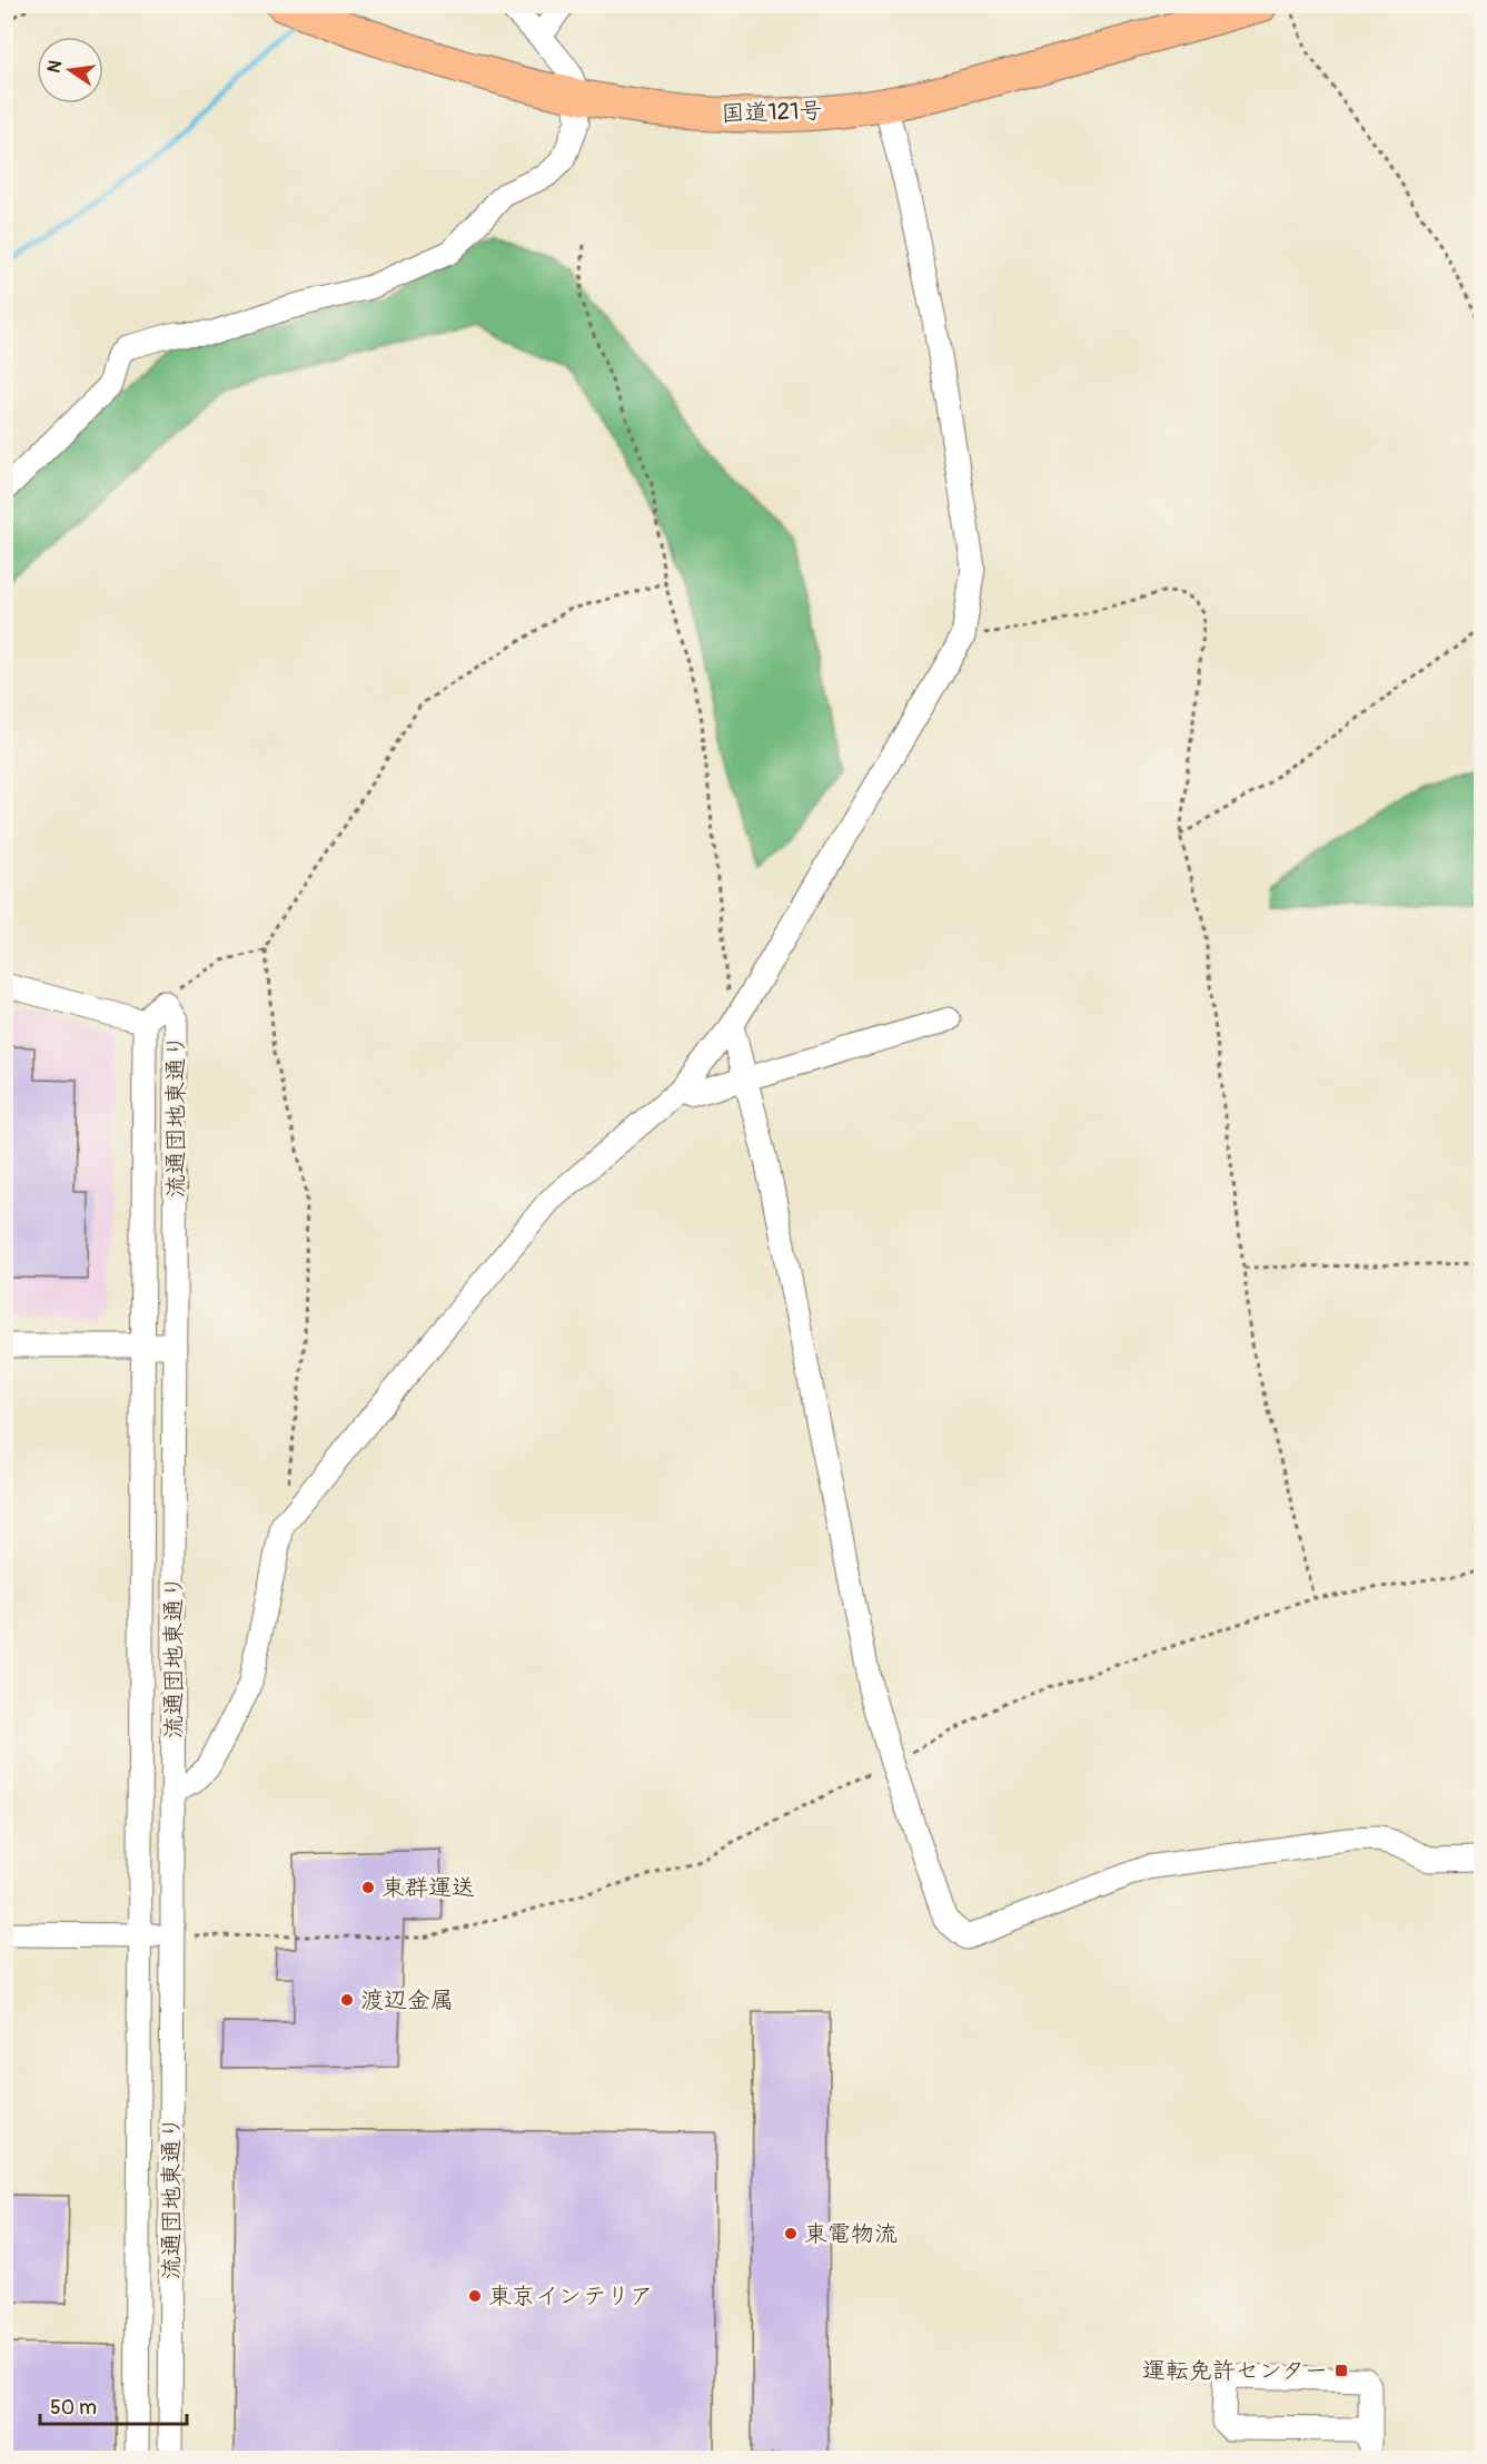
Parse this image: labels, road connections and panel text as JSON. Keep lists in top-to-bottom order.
{
  "streets": {
    "highway": ["国道121号"],
    "street": ["流通団地東通り"]
  },
  "places": {
    "other": [
      "東群運送",
      "渡辺金属",
      "東電物流",
      "東京インテリア"
    ],
    "transit": ["運転免許センター"]
  },
  "scale_bar": "50 m",
  "north": "left"
}
